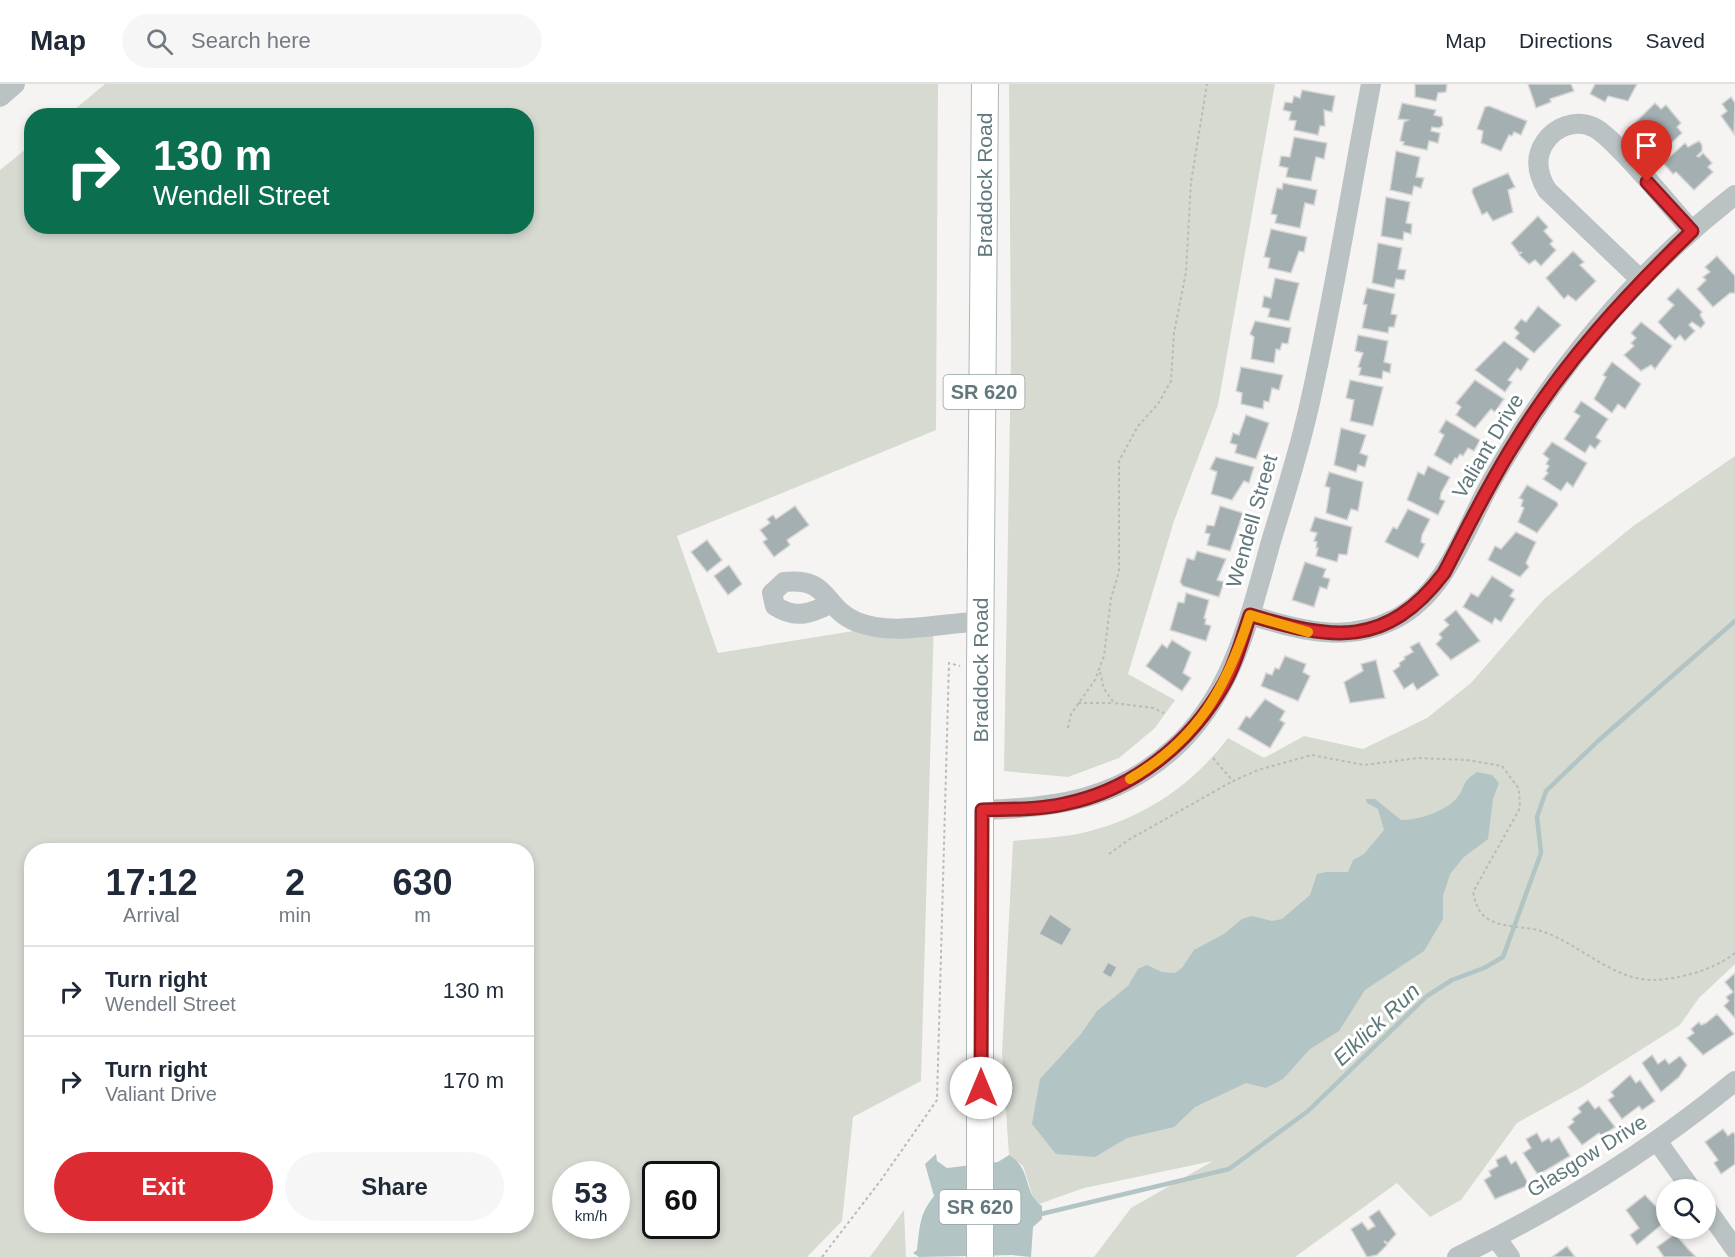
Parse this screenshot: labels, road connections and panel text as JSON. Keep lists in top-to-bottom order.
{
  "streets": {
    "main road": ["Braddock Road", "SR 620"],
    "street": ["Valiant Drive", "Wendell Street", "Glasgow Drive"]
  },
  "crossings": [
    ["Braddock Road", "Wendell Street"],
    ["Valiant Drive", "Wendell Street"]
  ],
  "water": ["Elklick Run"],
  "page": {
    "header": "Map",
    "search": "Search here",
    "nav": ["Map", "Directions", "Saved"],
    "turn": ["130 m", "Wendell Street"],
    "eta": [
      "17:12",
      "Arrival",
      "2",
      "min",
      "630",
      "m"
    ],
    "list": [
      {
        "name": "Turn right",
        "note": "Wendell Street",
        "value": "130 m"
      },
      {
        "name": "Turn right",
        "note": "Valiant Drive",
        "value": "170 m"
      }
    ],
    "buttons": ["Exit", "Share"],
    "speed": "53 km/h",
    "limit": "60"
  }
}
